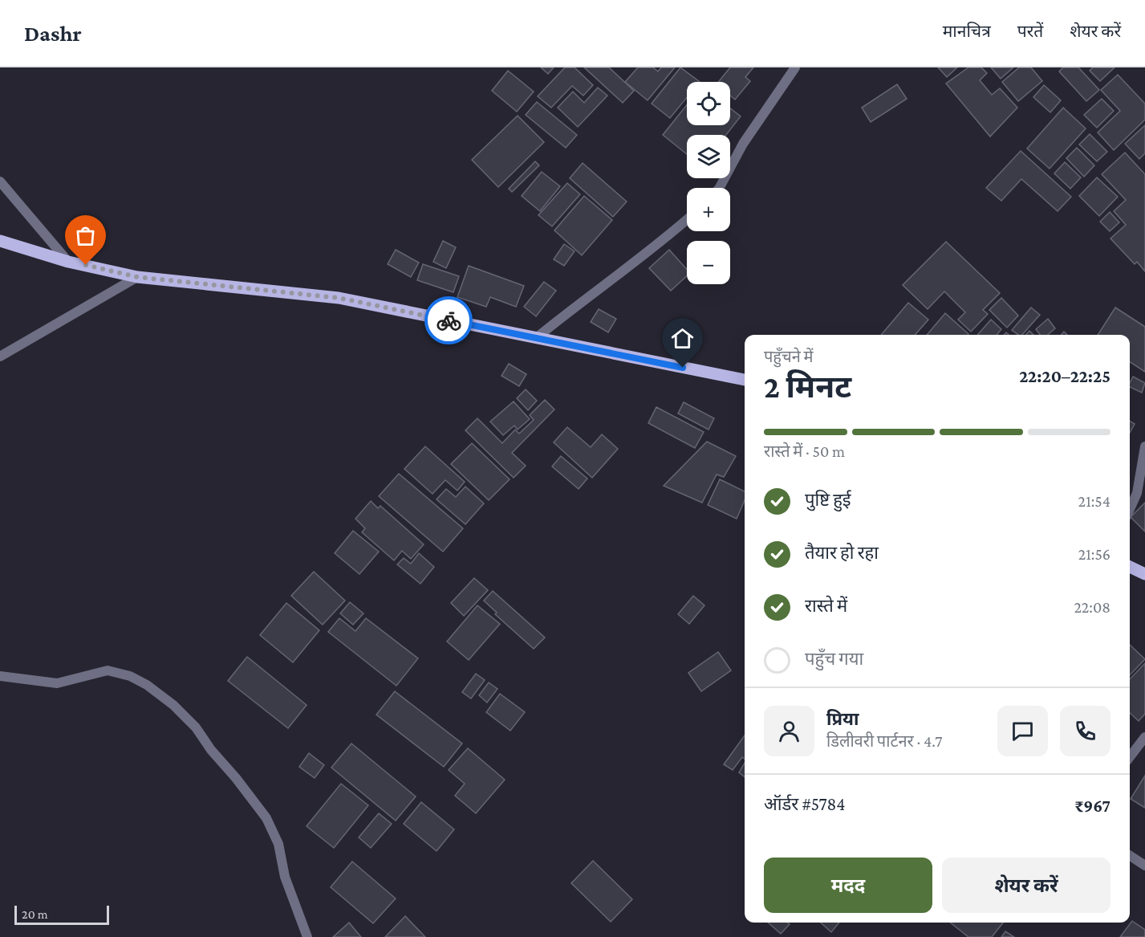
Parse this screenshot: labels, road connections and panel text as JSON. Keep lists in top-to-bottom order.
{
  "scale_bar": "20 m",
  "page": {
    "header": "Dashr",
    "nav": ["मानचित्र", "परतें", "शेयर करें"],
    "map_buttons": ["+", "−"],
    "heading": ["2 मिनट", "पहुँचने में", "22:20–22:25"],
    "panel": [
      "प्रिया",
      "डिलीवरी पार्टनर · 4.7",
      "ऑर्डर #5784",
      "₹967"
    ],
    "bar": "रास्ते में · 50 m",
    "list": [
      ["पुष्टि हुई", "21:54"],
      ["तैयार हो रहा", "21:56"],
      ["रास्ते में", "22:08"],
      "पहुँच गया"
    ],
    "buttons": ["मदद", "शेयर करें"],
    "scale": "20 m"
  }
}
